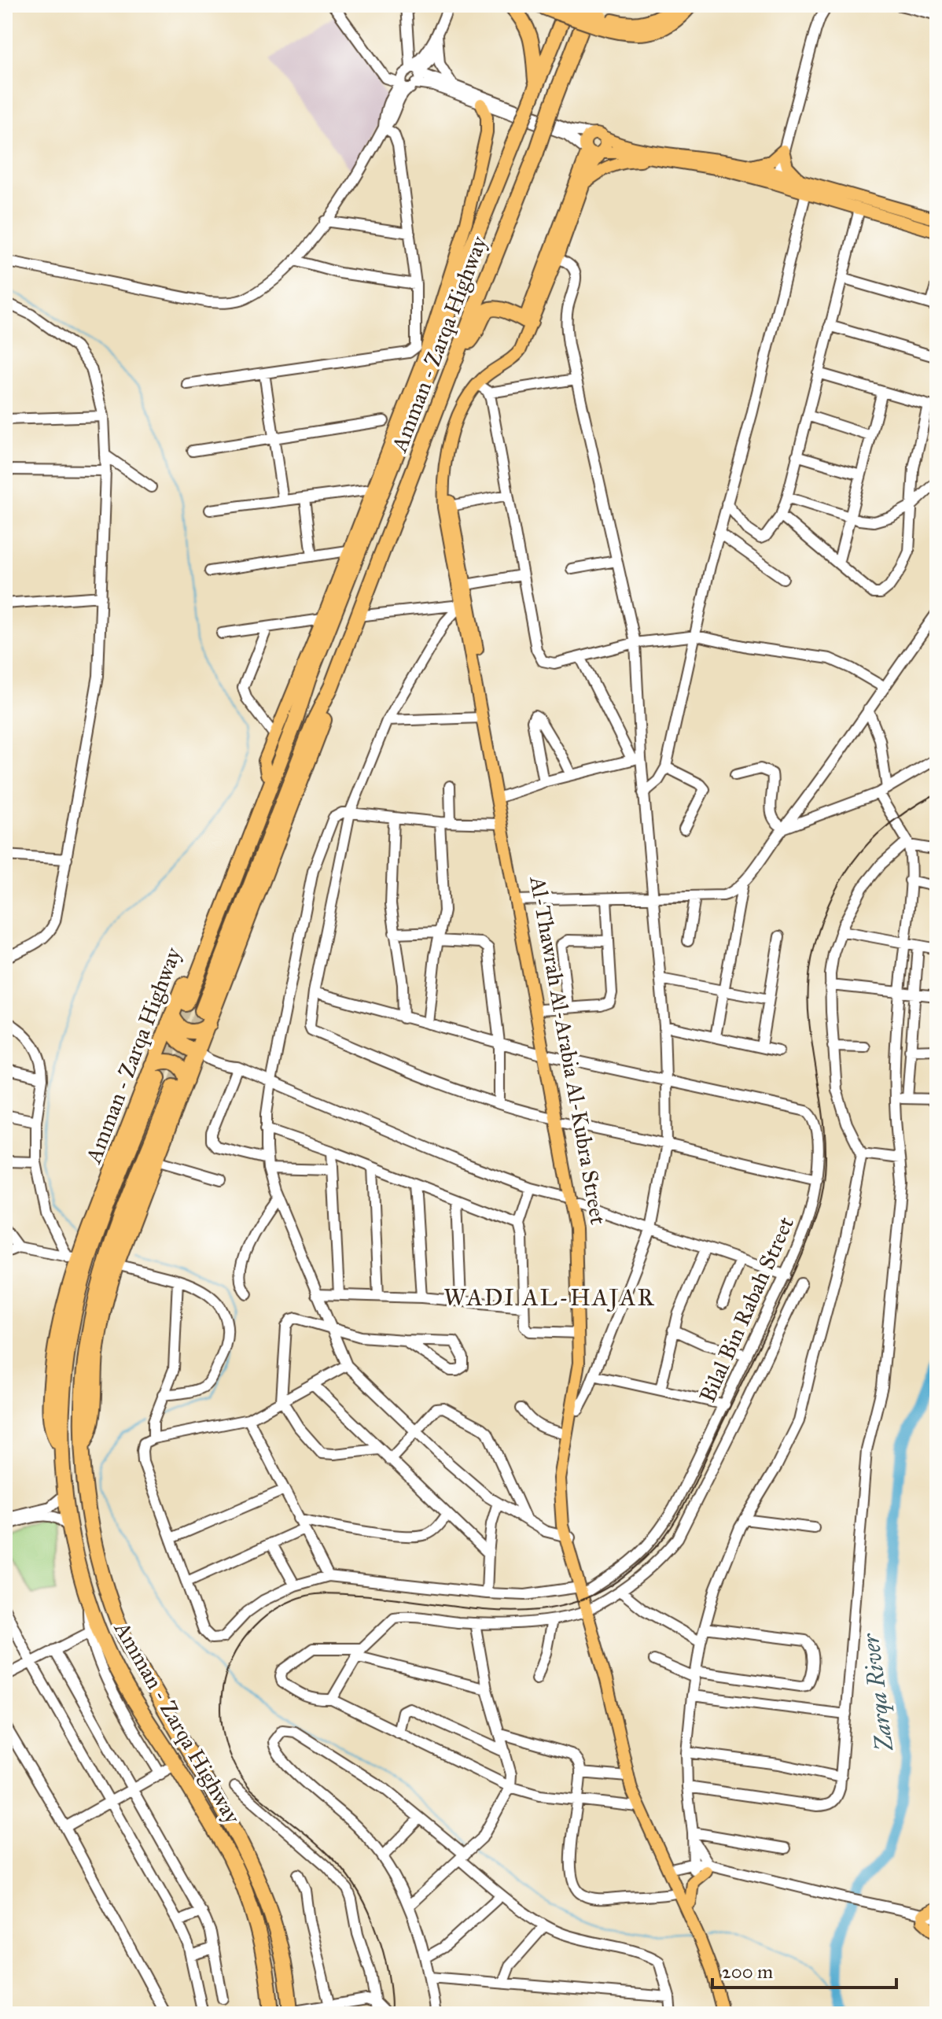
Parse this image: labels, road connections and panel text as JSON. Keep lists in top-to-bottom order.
{
  "streets": {
    "highway": ["Amman - Zarqa Highway"],
    "main road": ["Al-Thawrah Al-Arabia Al-Kubra Street"],
    "street": ["Bilal Bin Rabah Street"]
  },
  "crossings": [
    ["Al-Thawrah Al-Arabia Al-Kubra Street", "Bilal Bin Rabah Street"]
  ],
  "districts": ["WADI AL-HAJAR"],
  "water": ["Zarqa River"],
  "scale_bar": "200 m"
}
